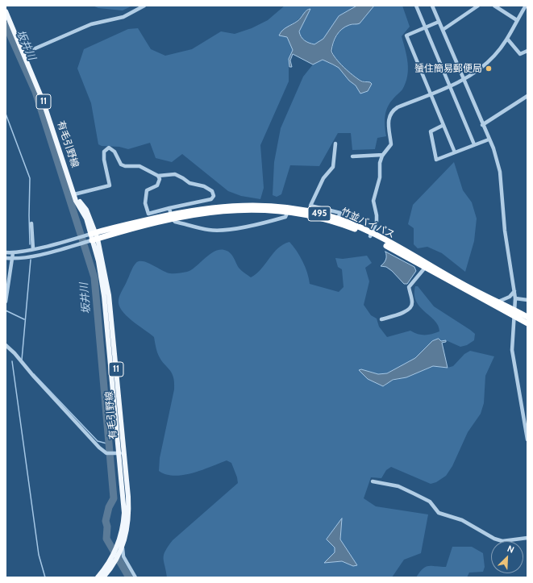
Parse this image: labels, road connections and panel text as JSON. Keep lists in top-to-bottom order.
{
  "streets": {
    "highway": ["495", "竹並バイパス"],
    "main road": ["11", "有毛引野線"]
  },
  "crossings": [
    ["有毛引野線", "竹並バイパス"]
  ],
  "water": ["坂井川"],
  "places": ["蜑住簡易郵便局"],
  "north": "top right"
}
